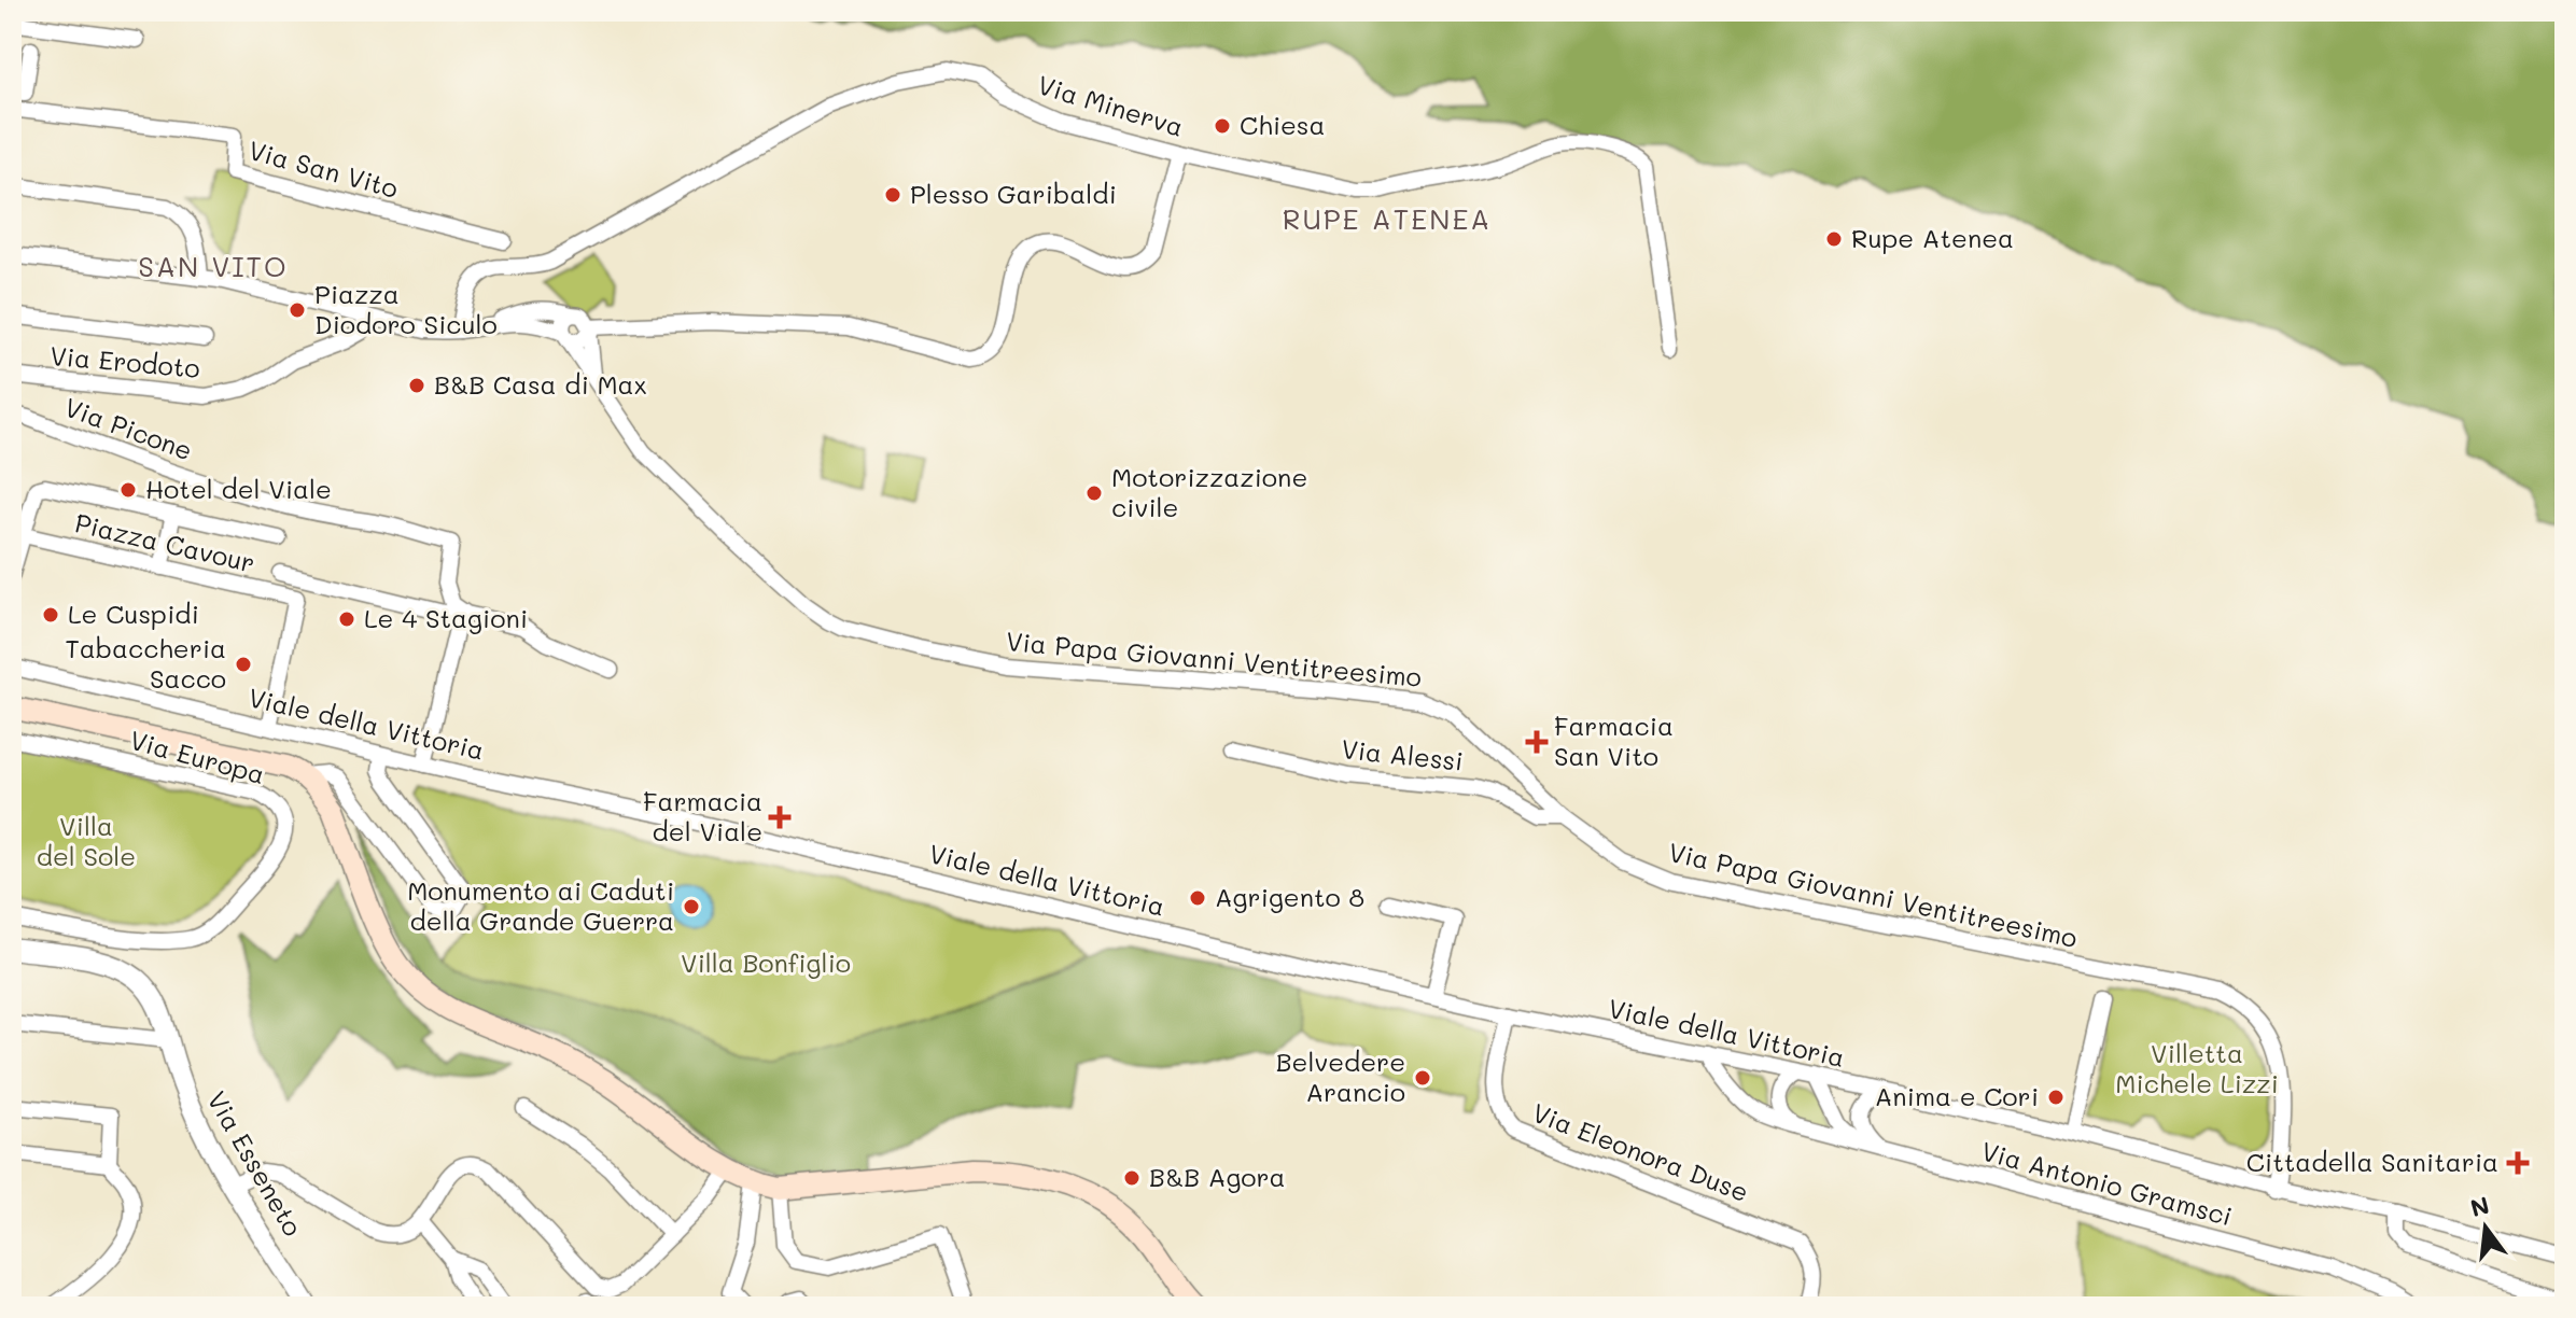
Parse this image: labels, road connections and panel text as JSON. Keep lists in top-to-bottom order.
{
  "streets": {
    "street": [
      "Via Minerva",
      "Via San Vito",
      "Via Erodoto",
      "Via Picone",
      "Piazza Cavour",
      "Via Papa Giovanni Ventitreesimo",
      "Viale della Vittoria",
      "Via Alessi",
      "Via Europa",
      "Via Eleonora Duse",
      "Via Esseneto",
      "Via Antonio Gramsci"
    ]
  },
  "crossings": [
    ["Piazza Cavour", "Viale della Vittoria"],
    ["Via Papa Giovanni Ventitreesimo", "Viale della Vittoria"],
    ["Via Papa Giovanni Ventitreesimo", "Via Alessi"],
    ["Viale della Vittoria", "Via Eleonora Duse"],
    ["Viale della Vittoria", "Via Antonio Gramsci"]
  ],
  "districts": ["RUPE ATENEA", "SAN VITO"],
  "parks": ["Villa del Sole", "Villa Bonfiglio", "Villetta Michele Lizzi"],
  "places": {
    "other": [
      "Chiesa",
      "Plesso Garibaldi",
      "Rupe Atenea",
      "Piazza Diodoro Siculo",
      "B&B Casa di Max",
      "Hotel del Viale",
      "Motorizzazione civile",
      "Le Cuspidi",
      "Le 4 Stagioni",
      "Tabaccheria Sacco",
      "Agrigento 8",
      "Monumento ai Caduti della Grande Guerra",
      "Belvedere Arancio",
      "Anima e Cori",
      "B&B Agora"
    ],
    "health": ["Farmacia San Vito", "Farmacia del Viale", "Cittadella Sanitaria"]
  },
  "north": "top"
}
